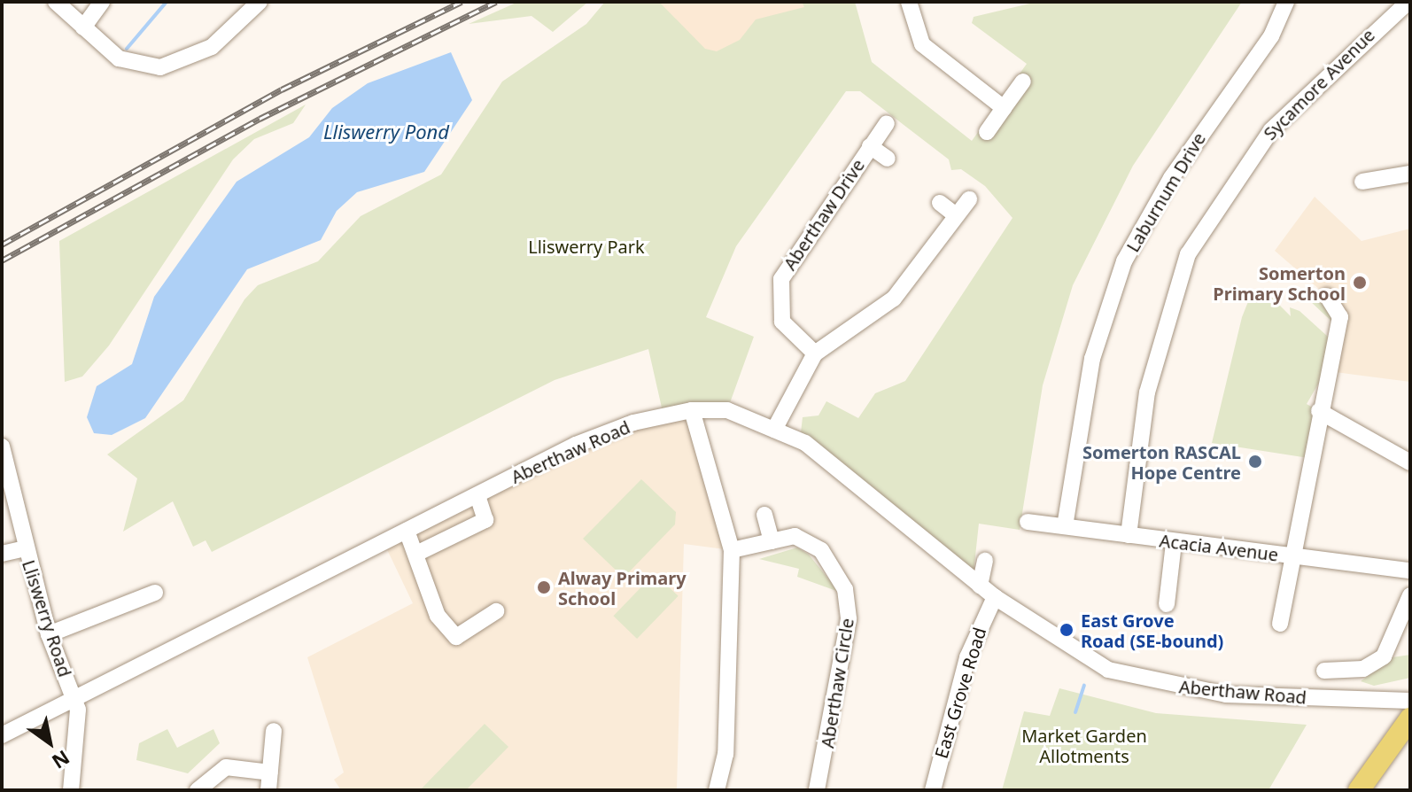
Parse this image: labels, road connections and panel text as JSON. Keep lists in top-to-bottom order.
{
  "streets": {
    "street": [
      "Sycamore Avenue",
      "Laburnum Drive",
      "Aberthaw Drive",
      "Aberthaw Road",
      "Acacia Avenue",
      "Lliswerry Road",
      "Aberthaw Circle",
      "East Grove Road"
    ]
  },
  "crossings": [
    ["Sycamore Avenue", "Acacia Avenue"],
    ["Laburnum Drive", "Acacia Avenue"],
    ["Aberthaw Road", "Lliswerry Road"],
    ["Aberthaw Road", "East Grove Road"]
  ],
  "water": ["Lliswerry Pond"],
  "parks": ["Lliswerry Park", "Market Garden Allotments"],
  "places": [
    "Somerton Primary School",
    "Somerton RASCAL Hope Centre",
    "Alway Primary School",
    "East Grove Road (SE-bound)"
  ],
  "north": "bottom right"
}
